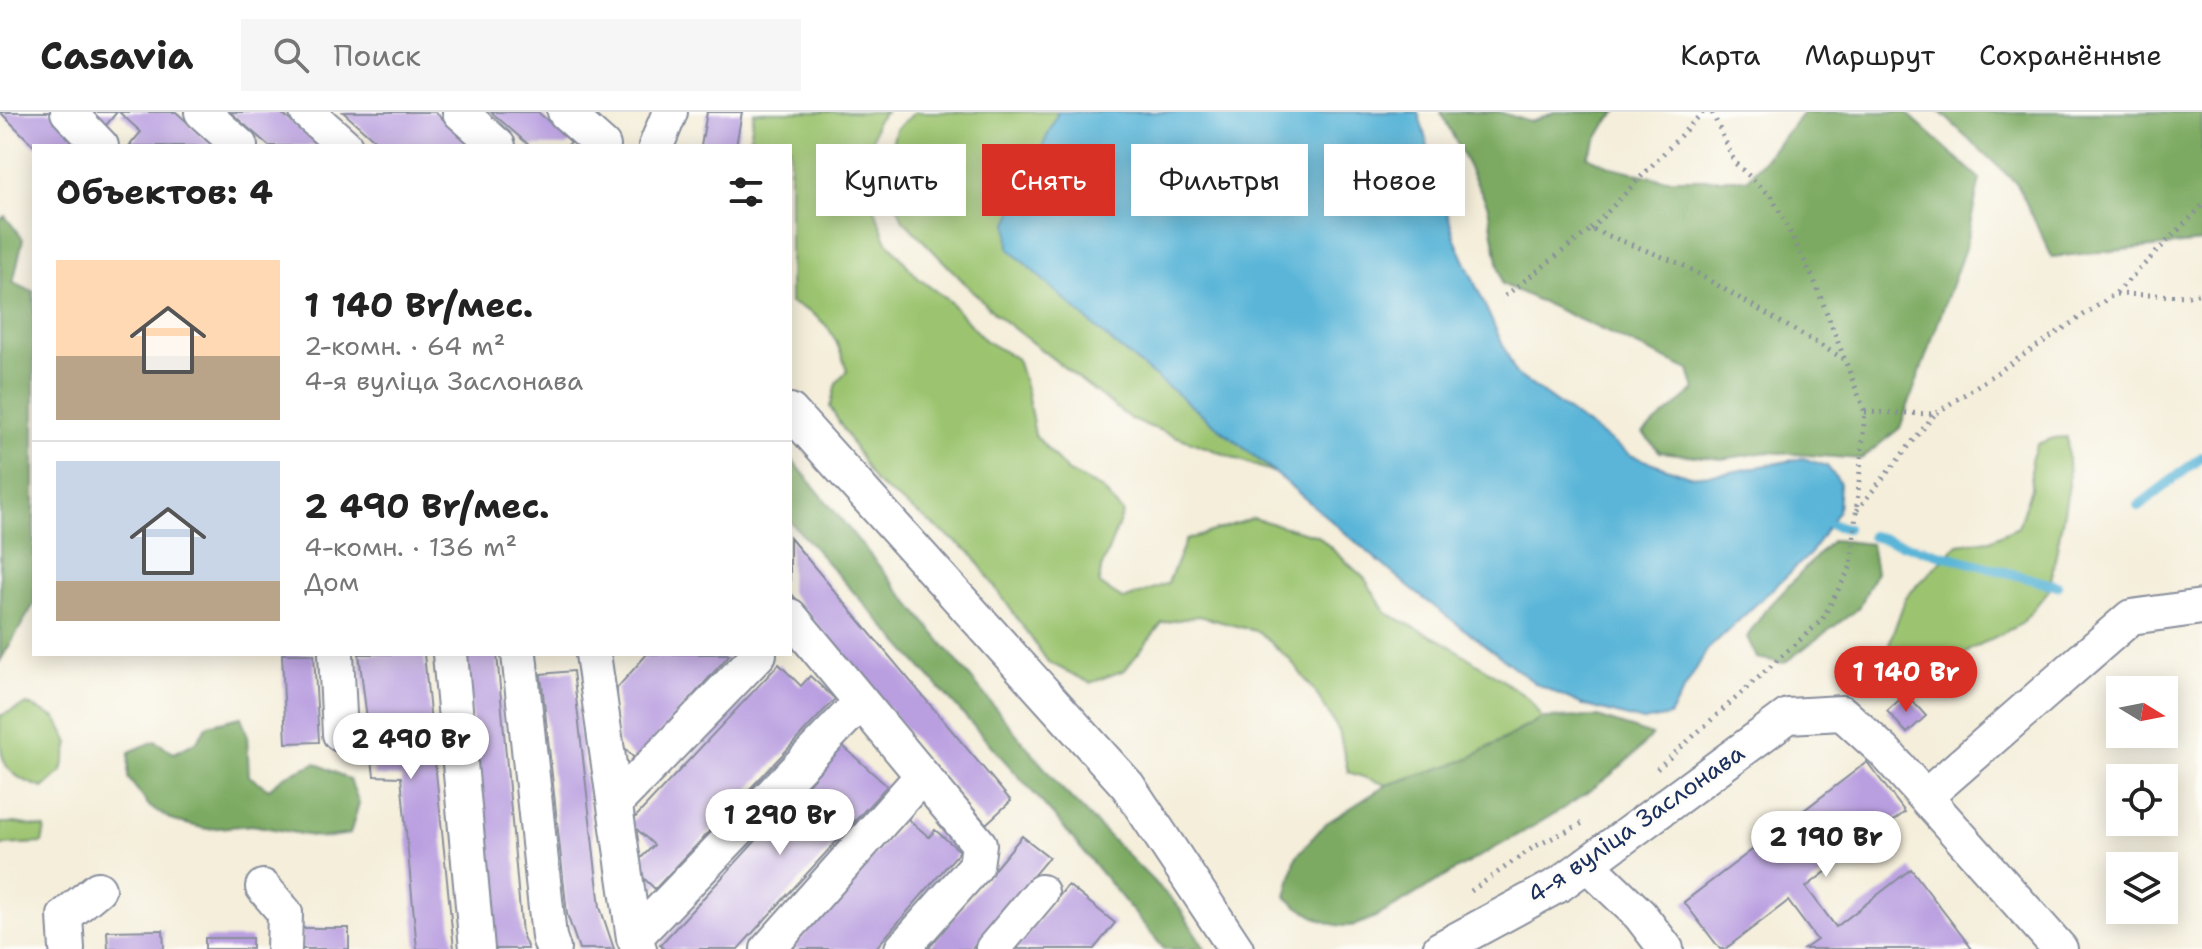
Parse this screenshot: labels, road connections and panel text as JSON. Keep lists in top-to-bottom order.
{
  "streets": {
    "street": ["4-я вуліца Заслонава"]
  },
  "north": "right",
  "page": {
    "header": "Casavia",
    "search": "Поиск",
    "nav": ["Карта", "Маршрут", "Сохранённые"],
    "chip": [
      "Купить",
      "Снять",
      "Фильтры",
      "Новое"
    ],
    "heading": "Объектов: 4",
    "list": [
      {
        "name": "1 140 Br/мес.",
        "note": "2-комн. · 64 m² · 4-я вуліца Заслонава"
      },
      {
        "name": "2 490 Br/мес.",
        "note": "4-комн. · 136 m² · Дом"
      }
    ],
    "price": [
      "1 140 Br",
      "2 490 Br",
      "1 290 Br",
      "2 190 Br"
    ]
  }
}
